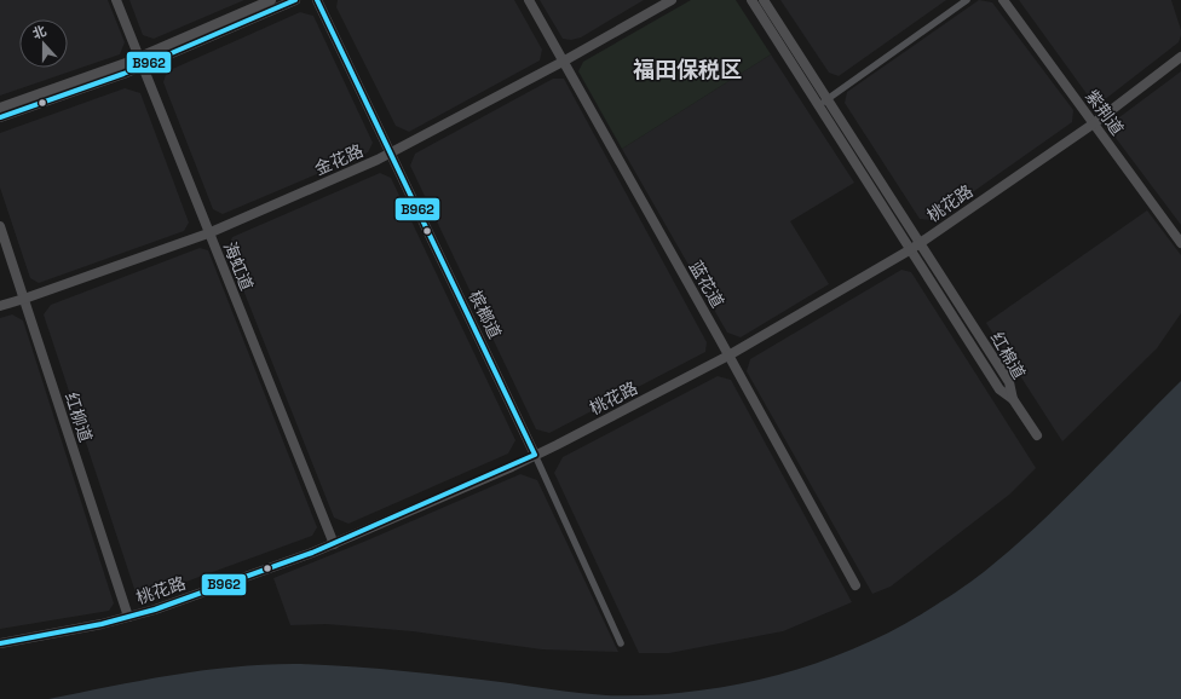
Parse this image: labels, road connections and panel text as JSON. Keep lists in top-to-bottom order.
{
  "streets": {
    "street": [
      "紫荆道",
      "金花路",
      "桃花路",
      "海虹道",
      "蓝花道",
      "槟榔道",
      "红棉道",
      "红柳道"
    ]
  },
  "crossings": [
    ["紫荆道", "桃花路"],
    ["金花路", "海虹道"],
    ["金花路", "蓝花道"],
    ["金花路", "槟榔道"],
    ["金花路", "红柳道"],
    ["桃花路", "海虹道"],
    ["桃花路", "蓝花道"],
    ["桃花路", "槟榔道"],
    ["桃花路", "红棉道"],
    ["桃花路", "红柳道"]
  ],
  "districts": ["福田保税区"],
  "lines": ["transit line B962"],
  "north": "top"
}
